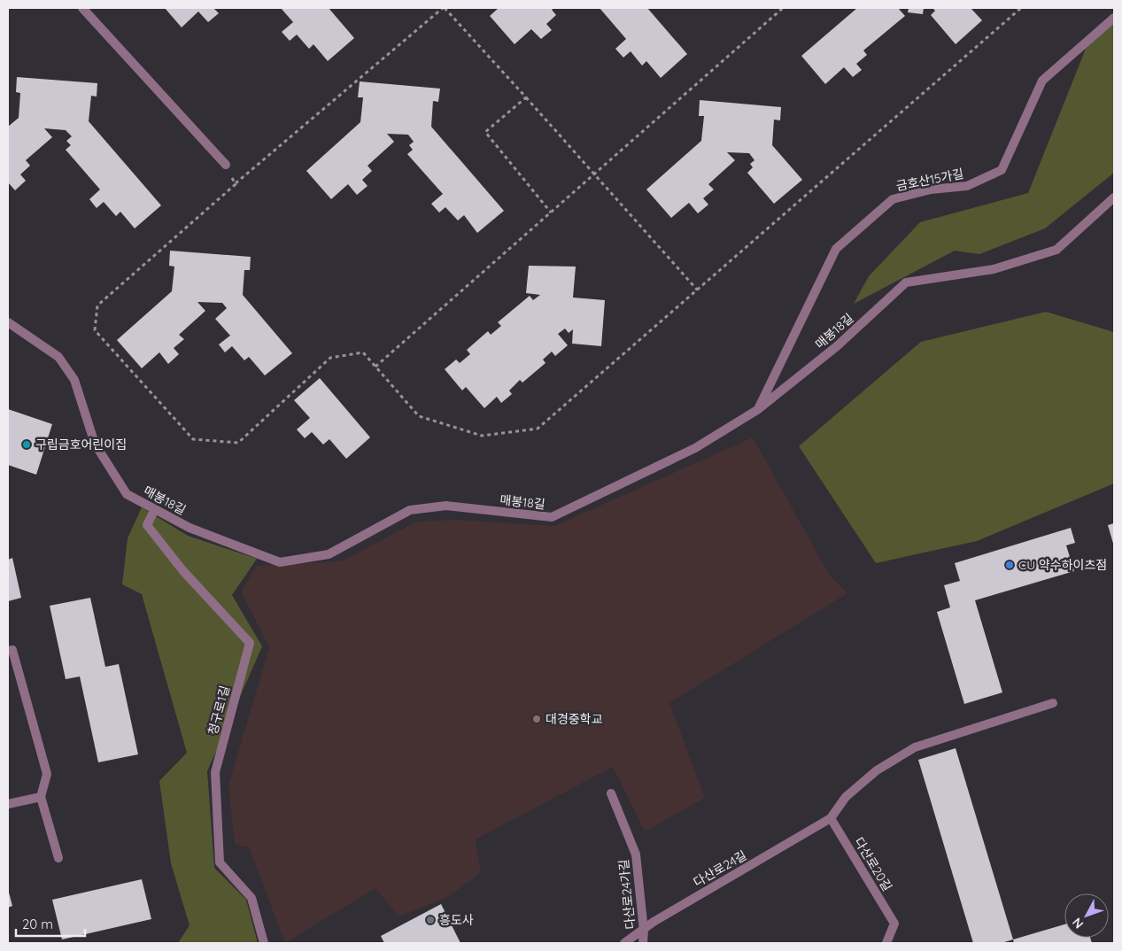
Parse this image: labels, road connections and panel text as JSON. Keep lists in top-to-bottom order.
{
  "streets": {
    "street": [
      "금호산15가길",
      "매봉18길",
      "청구로1길",
      "다산로20길",
      "다산로24길",
      "다산로24가길"
    ]
  },
  "crossings": [
    ["금호산15가길", "매봉18길"],
    ["매봉18길", "청구로1길"],
    ["다산로20길", "다산로24길"],
    ["다산로24길", "다산로24가길"]
  ],
  "places": [
    "구립금호어린이집",
    "CU 약수하이츠점",
    "대경중학교",
    "흥도사"
  ],
  "scale_bar": "20 m",
  "north": "bottom left"
}
